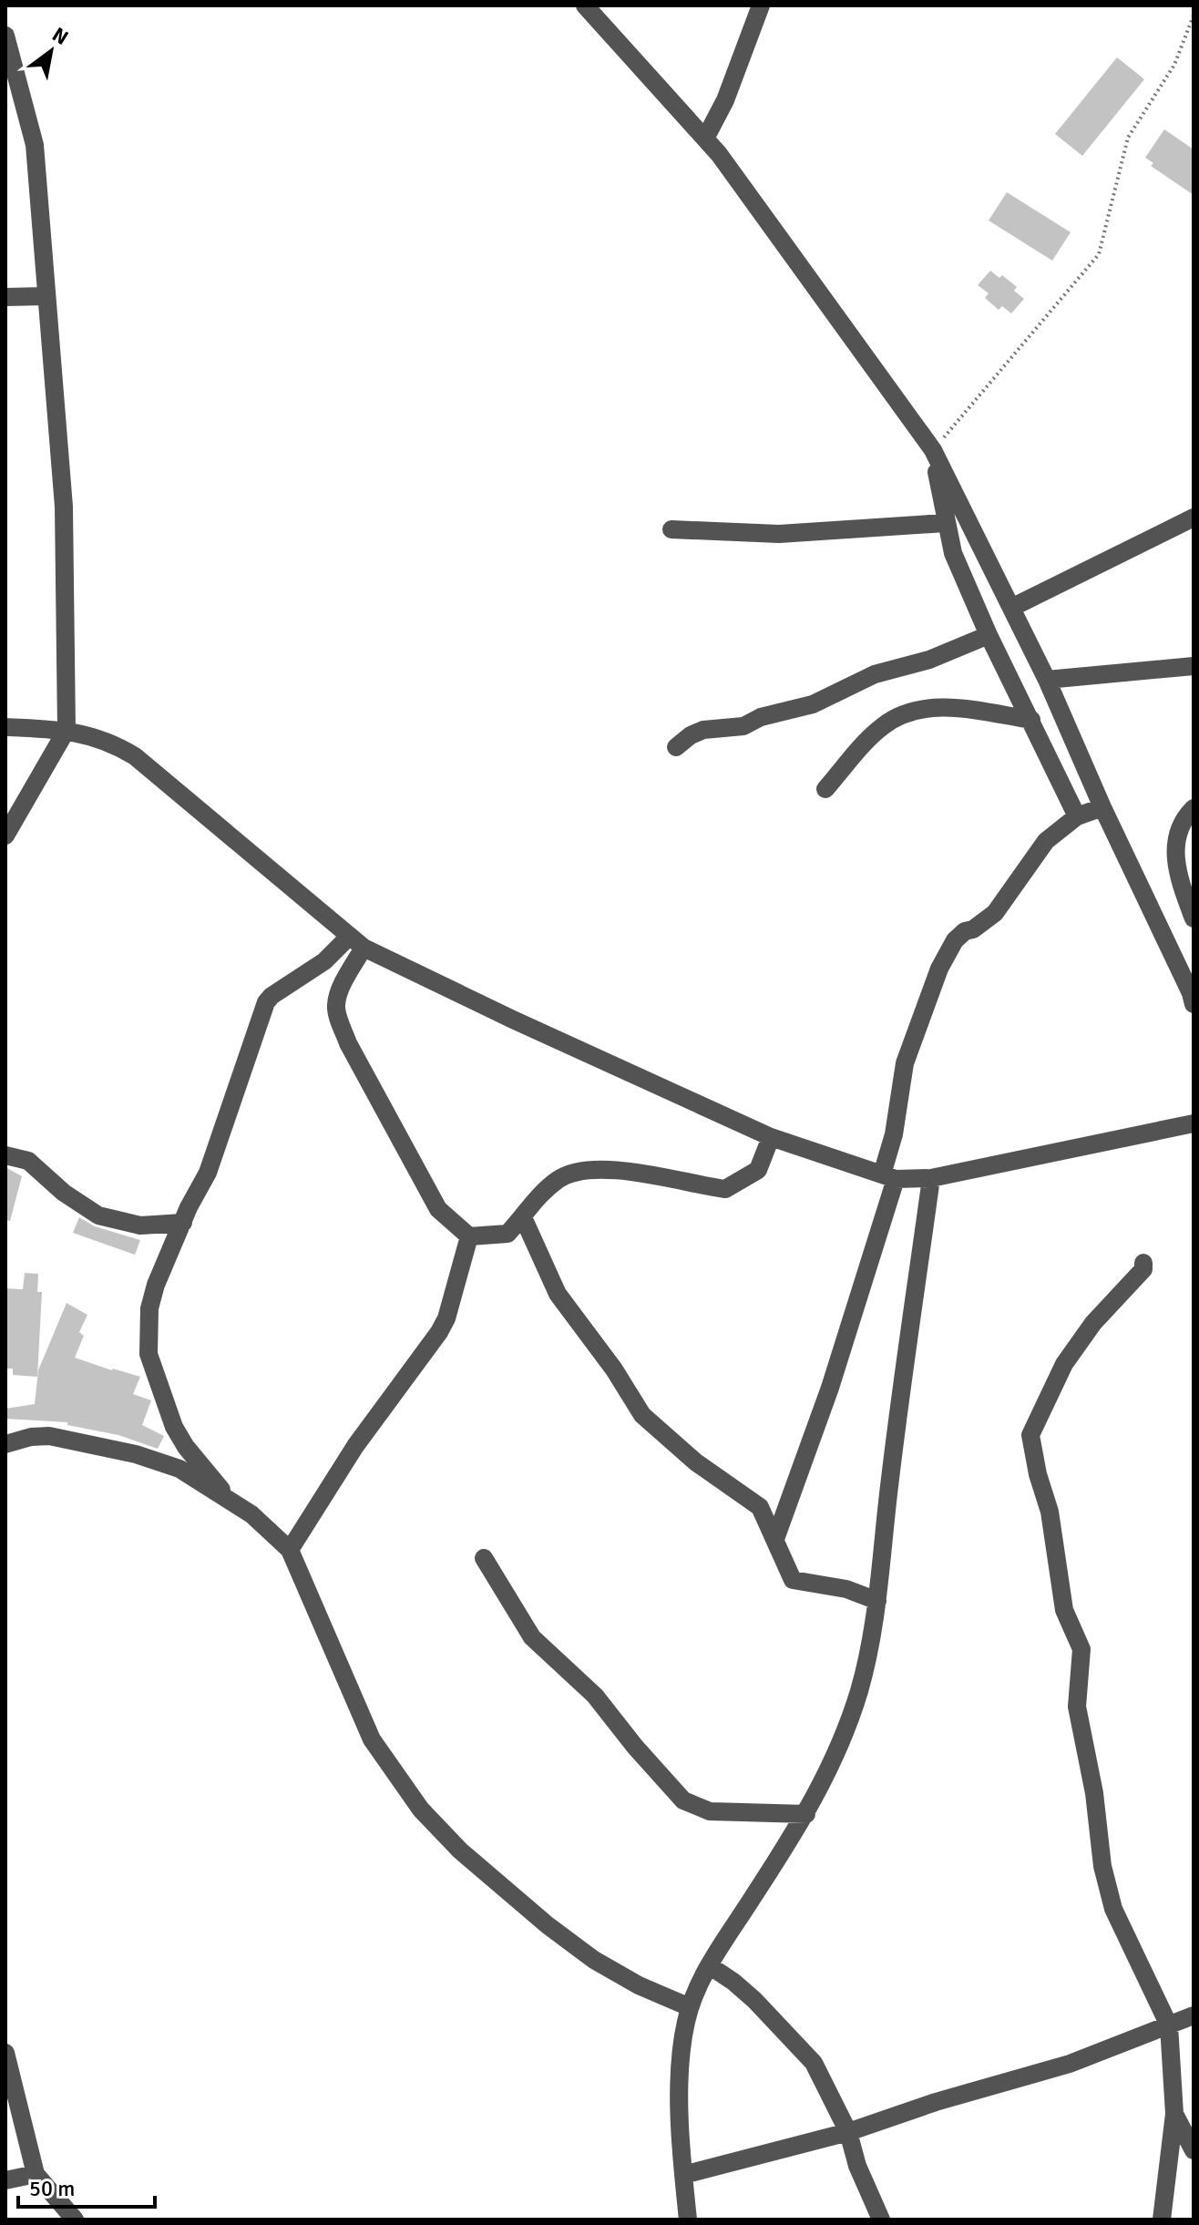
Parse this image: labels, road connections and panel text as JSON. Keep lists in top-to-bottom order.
{
  "scale_bar": "50 m",
  "north": "top right"
}
